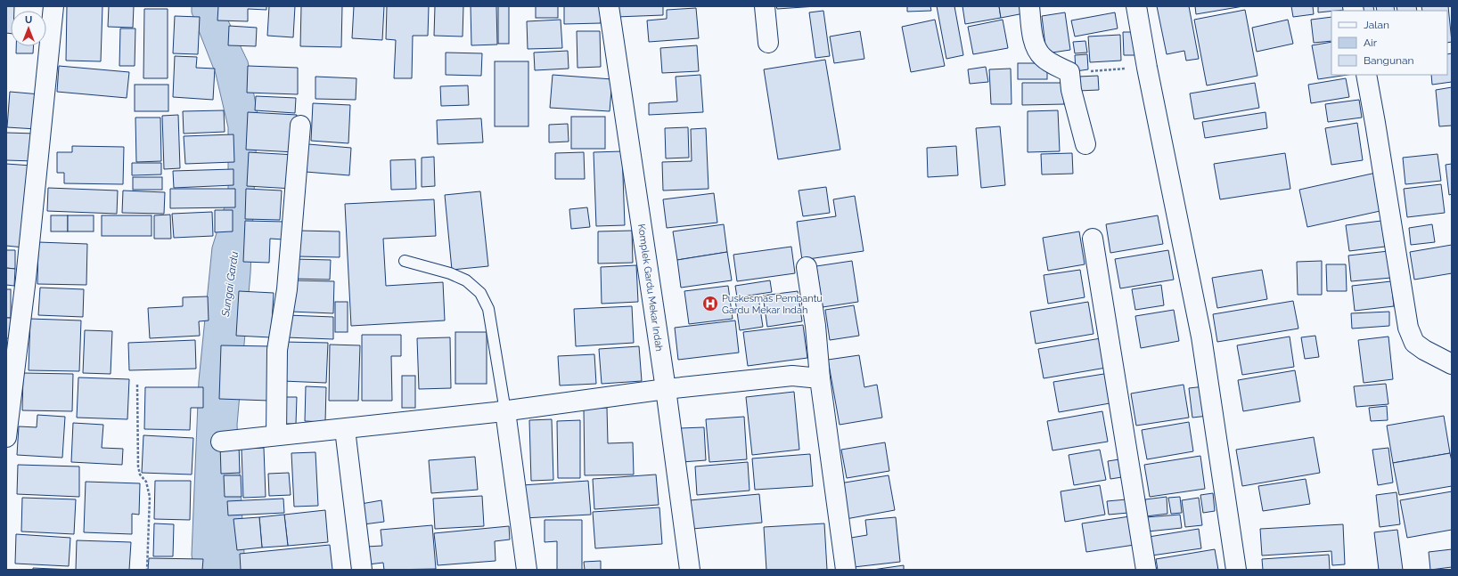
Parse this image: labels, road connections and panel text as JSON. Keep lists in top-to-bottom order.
{
  "streets": {
    "street": ["Komplek Gardu Mekar Indah"]
  },
  "water": ["Sungai Gardu"],
  "places": {
    "hospital": ["Puskesmas Pembantu Gardu Mekar Indah"]
  },
  "legend": ["Jalan", "Air", "Bangunan"],
  "north": "top"
}
